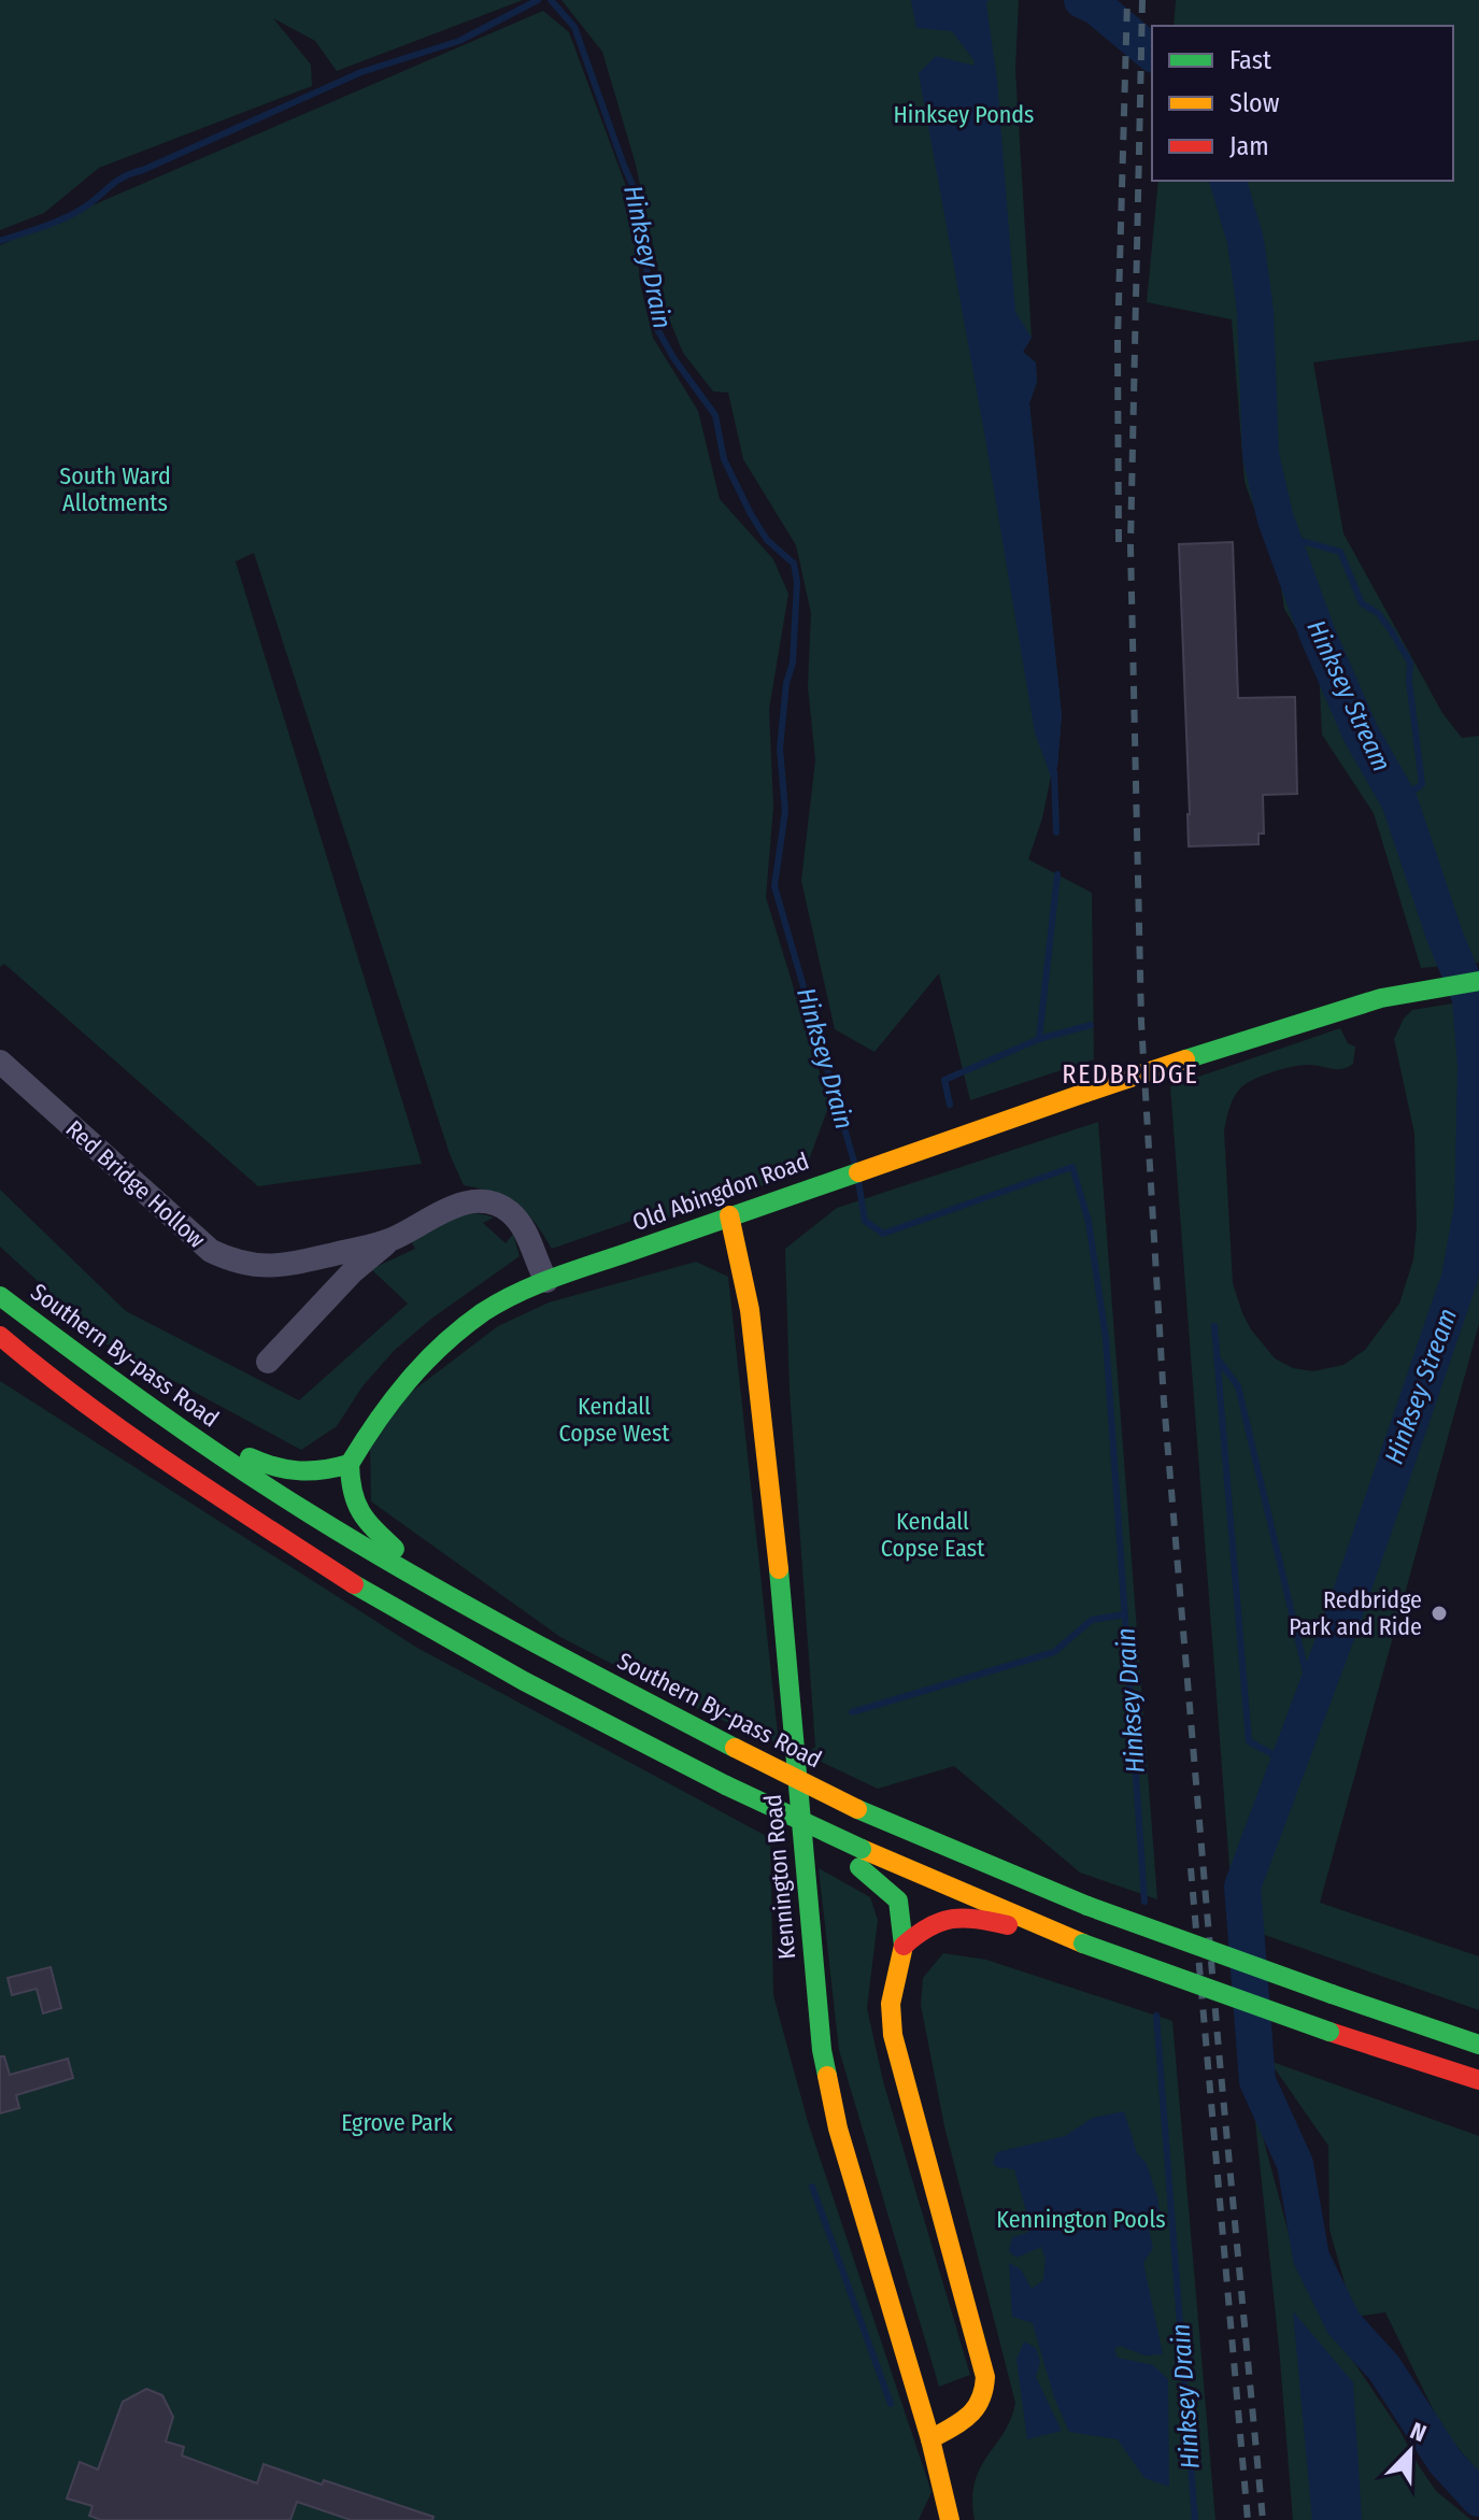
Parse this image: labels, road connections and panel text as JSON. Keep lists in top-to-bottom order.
{
  "streets": {
    "main road": ["Old Abingdon Road", "Southern By-pass Road", "Kennington Road"],
    "street": ["Red Bridge Hollow"]
  },
  "crossings": [
    ["Red Bridge Hollow", "Old Abingdon Road"],
    ["Old Abingdon Road", "Kennington Road"]
  ],
  "districts": ["REDBRIDGE"],
  "water": ["Hinksey Drain", "Hinksey Stream"],
  "parks": [
    "Hinksey Ponds",
    "South Ward Allotments",
    "Kendall Copse West",
    "Kendall Copse East",
    "Egrove Park",
    "Kennington Pools"
  ],
  "places": ["Redbridge Park and Ride"],
  "legend": ["Fast", "Slow", "Jam"],
  "north": "top right"
}
